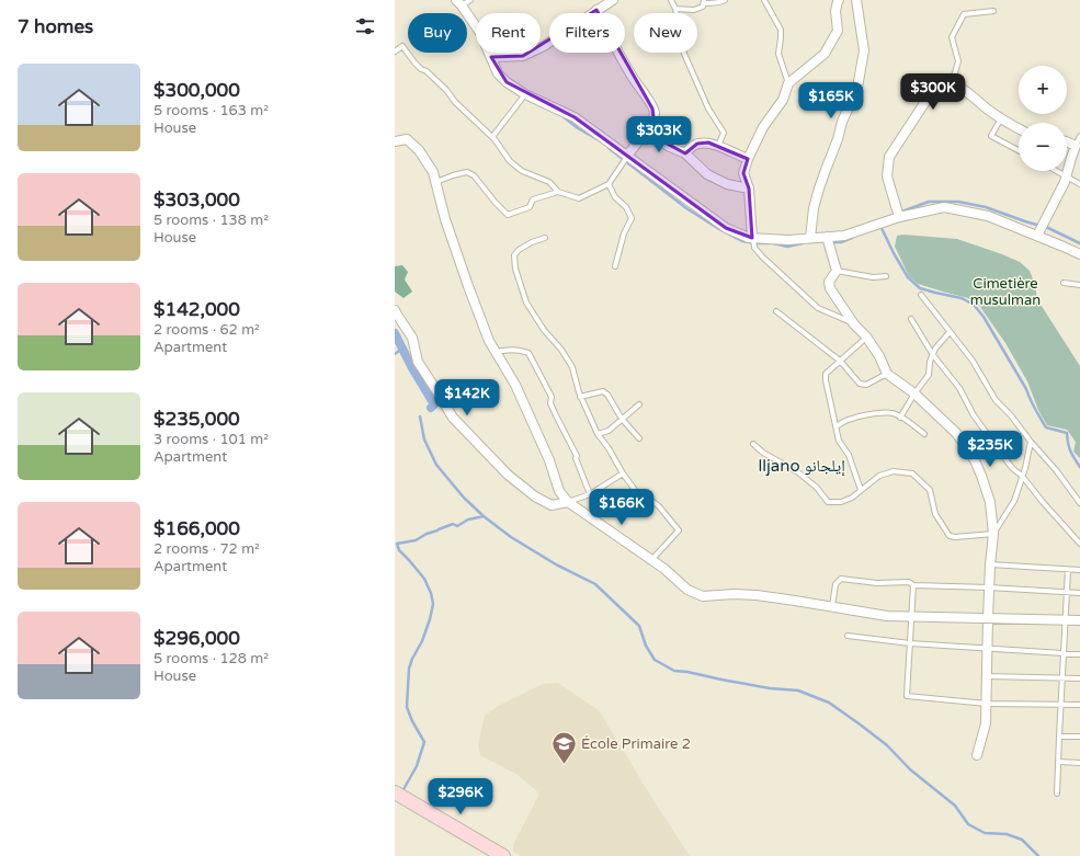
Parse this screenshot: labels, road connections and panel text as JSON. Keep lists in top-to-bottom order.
{
  "districts": ["Iljano إيلجانو"],
  "parks": ["Cimetière musulman"],
  "places": {
    "school or university": ["École Primaire 2"]
  },
  "page": {
    "heading": "7 homes",
    "chip": [
      "Buy",
      "Rent",
      "Filters",
      "New"
    ],
    "list": [
      {
        "name": "$300,000",
        "note": "5 rooms · 163 m² · House"
      },
      {
        "name": "$303,000",
        "note": "5 rooms · 138 m² · House"
      },
      {
        "name": "$142,000",
        "note": "2 rooms · 62 m² · Apartment"
      },
      {
        "name": "$235,000",
        "note": "3 rooms · 101 m² · Apartment"
      },
      {
        "name": "$166,000",
        "note": "2 rooms · 72 m² · Apartment"
      },
      {
        "name": "$296,000",
        "note": "5 rooms · 128 m² · House"
      }
    ],
    "map_buttons": ["+", "−"],
    "price": [
      "$300K",
      "$165K",
      "$303K",
      "$142K",
      "$235K",
      "$166K",
      "$296K"
    ]
  }
}
